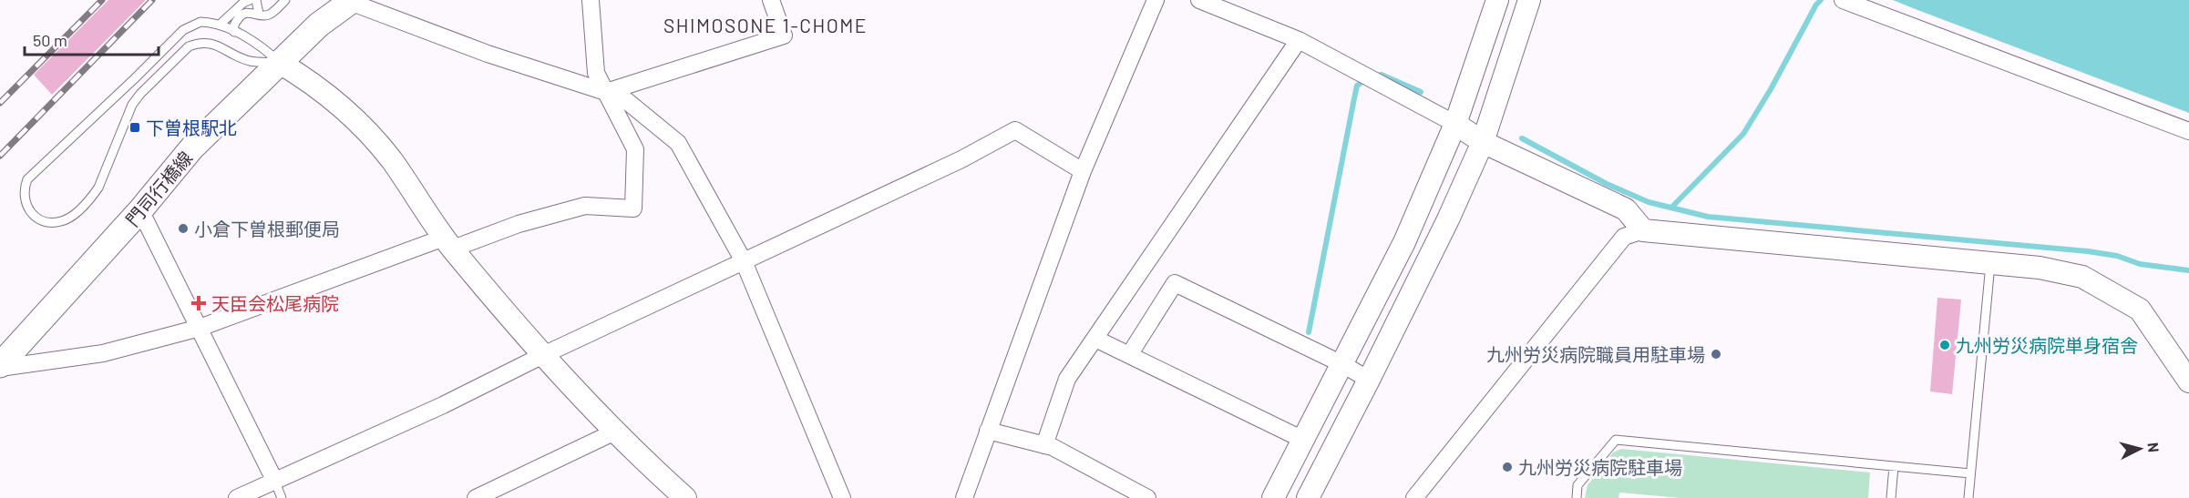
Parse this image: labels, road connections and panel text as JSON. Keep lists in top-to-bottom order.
{
  "streets": {
    "main road": ["門司行橋線"]
  },
  "districts": ["SHIMOSONE 1-CHOME"],
  "places": {
    "transit": ["下曽根駅北"],
    "other": [
      "小倉下曽根郵便局",
      "九州労災病院単身宿舎",
      "九州労災病院職員用駐車場",
      "九州労災病院駐車場"
    ],
    "health": ["天臣会松尾病院"]
  },
  "scale_bar": "50 m",
  "north": "right"
}
